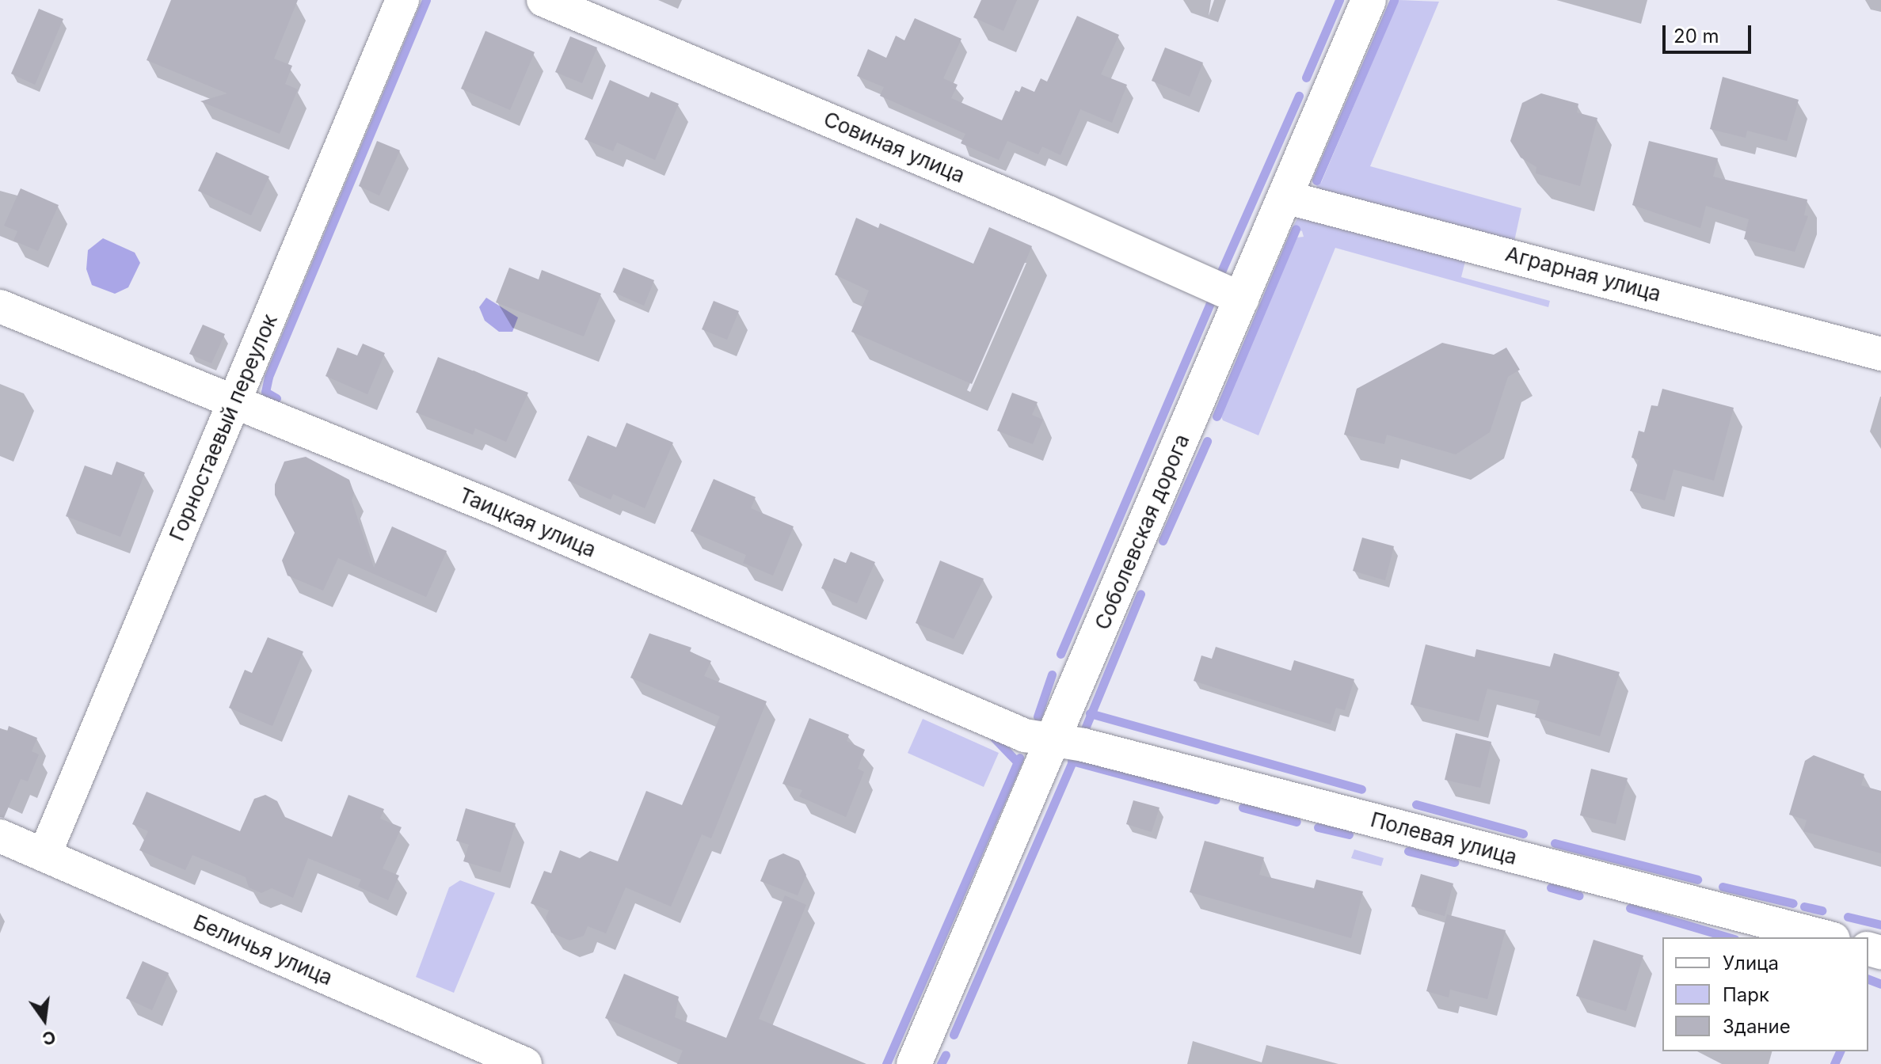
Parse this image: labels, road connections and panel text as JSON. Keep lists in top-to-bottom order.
{
  "streets": {
    "street": [
      "Совиная улица",
      "Аграрная улица",
      "Горностаевый переулок",
      "Таицкая улица",
      "Соболевская дорога",
      "Полевая улица",
      "Беличья улица"
    ]
  },
  "crossings": [
    ["Совиная улица", "Соболевская дорога"],
    ["Аграрная улица", "Соболевская дорога"],
    ["Горностаевый переулок", "Таицкая улица"],
    ["Горностаевый переулок", "Беличья улица"],
    ["Таицкая улица", "Соболевская дорога"],
    ["Таицкая улица", "Полевая улица"],
    ["Соболевская дорога", "Полевая улица"]
  ],
  "legend": ["Улица", "Парк", "Здание"],
  "scale_bar": "20 m",
  "north": "bottom"
}
